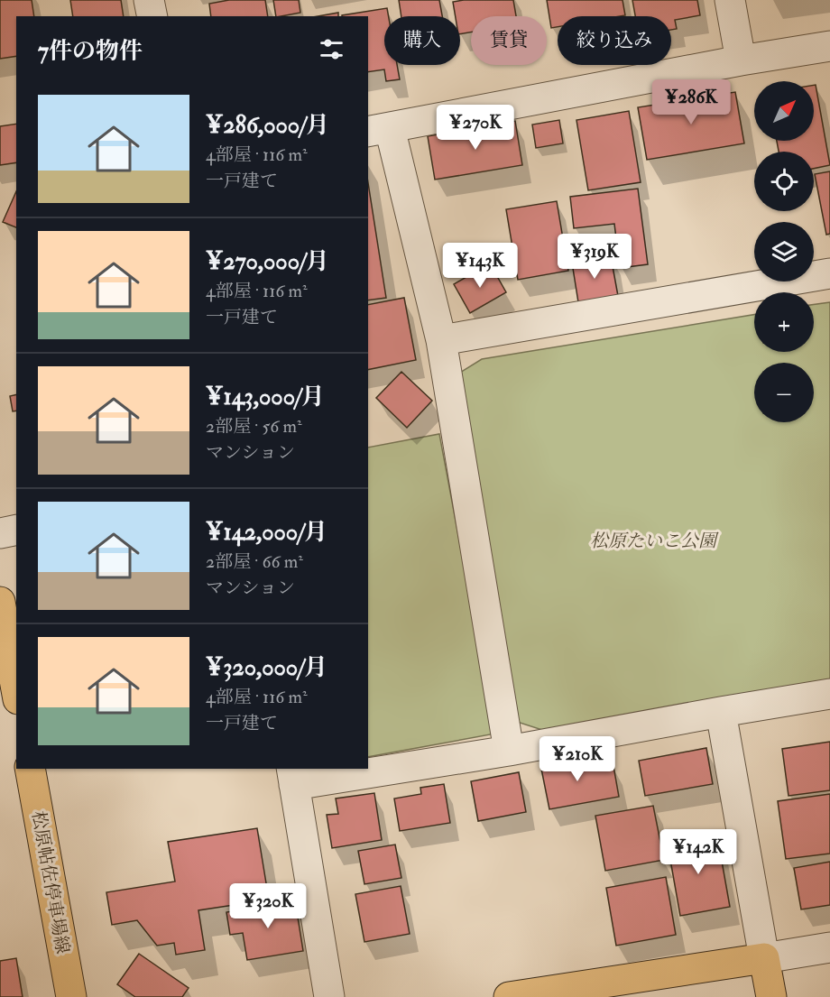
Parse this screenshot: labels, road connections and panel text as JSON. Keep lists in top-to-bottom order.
{
  "streets": {
    "main road": ["松原帖佐停車場線"]
  },
  "parks": ["松原たいこ公園"],
  "north": "top right",
  "page": {
    "chip": ["購入", "賃貸", "絞り込み"],
    "heading": "7件の物件",
    "price": [
      "¥286K",
      "¥270K",
      "¥319K",
      "¥143K",
      "¥210K",
      "¥142K",
      "¥320K"
    ],
    "map_buttons": ["+", "−"],
    "list": [
      {
        "name": "¥286,000/月",
        "note": "4部屋 · 116 m² · 一戸建て"
      },
      {
        "name": "¥270,000/月",
        "note": "4部屋 · 116 m² · 一戸建て"
      },
      {
        "name": "¥143,000/月",
        "note": "2部屋 · 56 m² · マンション"
      },
      {
        "name": "¥142,000/月",
        "note": "2部屋 · 66 m² · マンション"
      },
      {
        "name": "¥320,000/月",
        "note": "4部屋 · 116 m² · 一戸建て"
      }
    ]
  }
}
